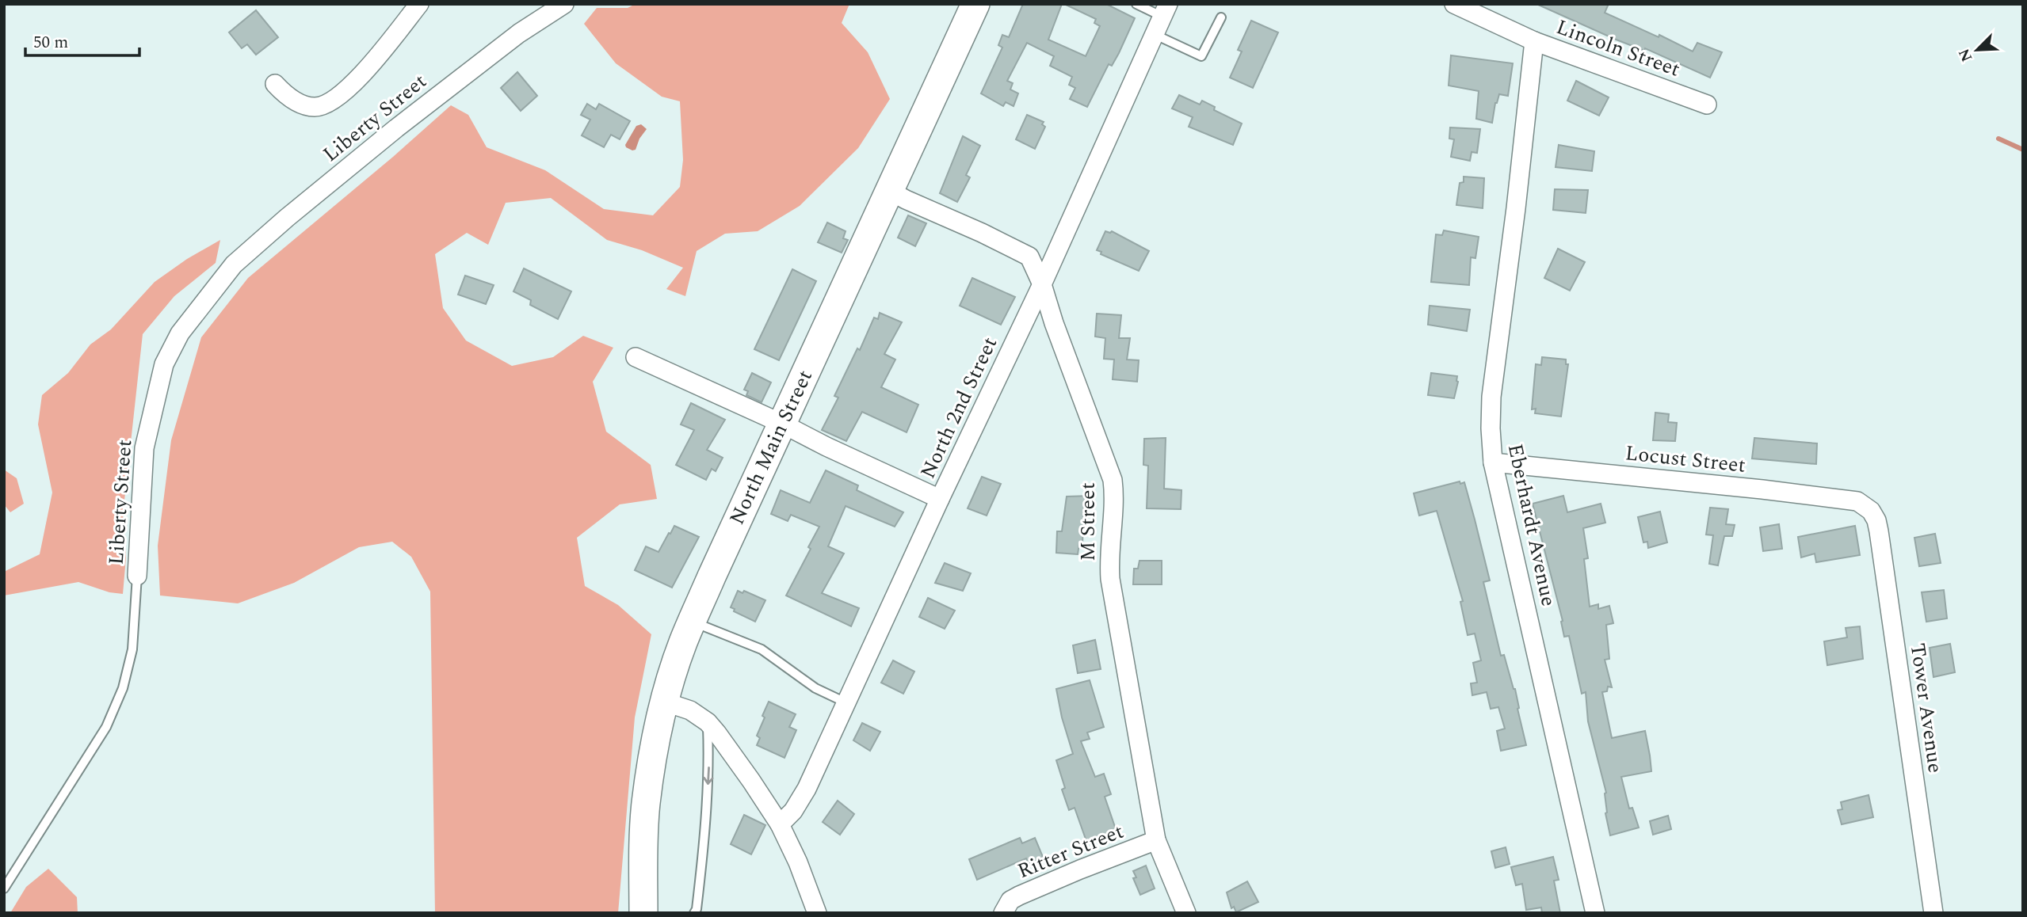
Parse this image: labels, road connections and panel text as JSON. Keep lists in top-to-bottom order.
{
  "streets": {
    "main road": ["North Main Street"],
    "street": [
      "Lincoln Street",
      "Liberty Street",
      "North 2nd Street",
      "Locust Street",
      "M Street",
      "Eberhardt Avenue",
      "Tower Avenue",
      "Ritter Street"
    ]
  },
  "crossings": [
    ["Lincoln Street", "Eberhardt Avenue"],
    ["North 2nd Street", "M Street"],
    ["North Main Street", "M Street"],
    ["Locust Street", "Eberhardt Avenue"],
    ["Locust Street", "Tower Avenue"],
    ["M Street", "Ritter Street"]
  ],
  "scale_bar": "50 m",
  "north": "bottom left"
}
